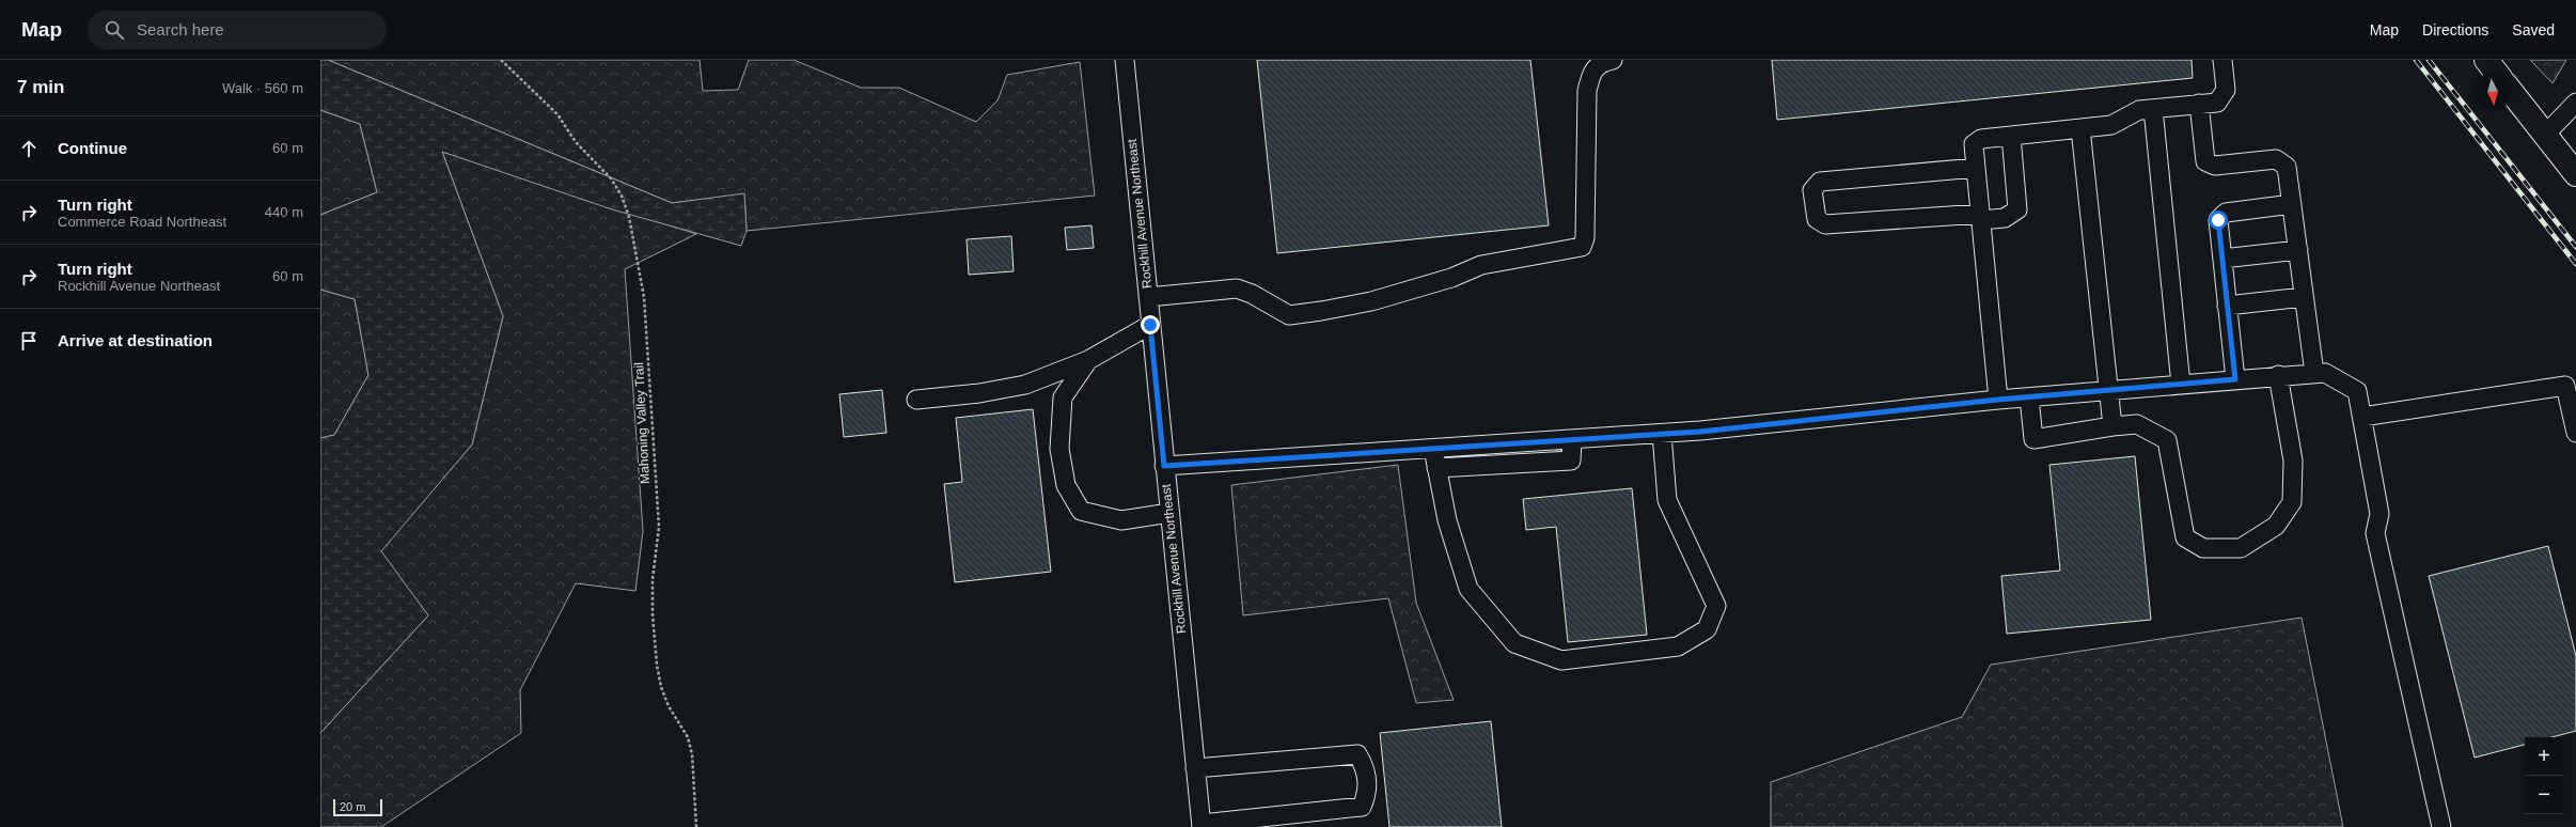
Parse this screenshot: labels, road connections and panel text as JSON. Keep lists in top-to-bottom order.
{
  "streets": {
    "street": ["Rockhill Avenue Northeast"],
    "path": ["Mahoning Valley Trail"]
  },
  "scale_bar": "20 m",
  "north": "bottom",
  "page": {
    "header": "Map",
    "search": "Search here",
    "nav": ["Map", "Directions", "Saved"],
    "heading": ["7 min", "Walk · 560 m"],
    "list": [
      ["Continue", "60 m"],
      ["Turn right", "Commerce Road Northeast", "440 m"],
      ["Turn right", "Rockhill Avenue Northeast", "60 m"],
      "Arrive at destination"
    ],
    "map_buttons": ["+", "−"],
    "scale": "20 m"
  }
}
